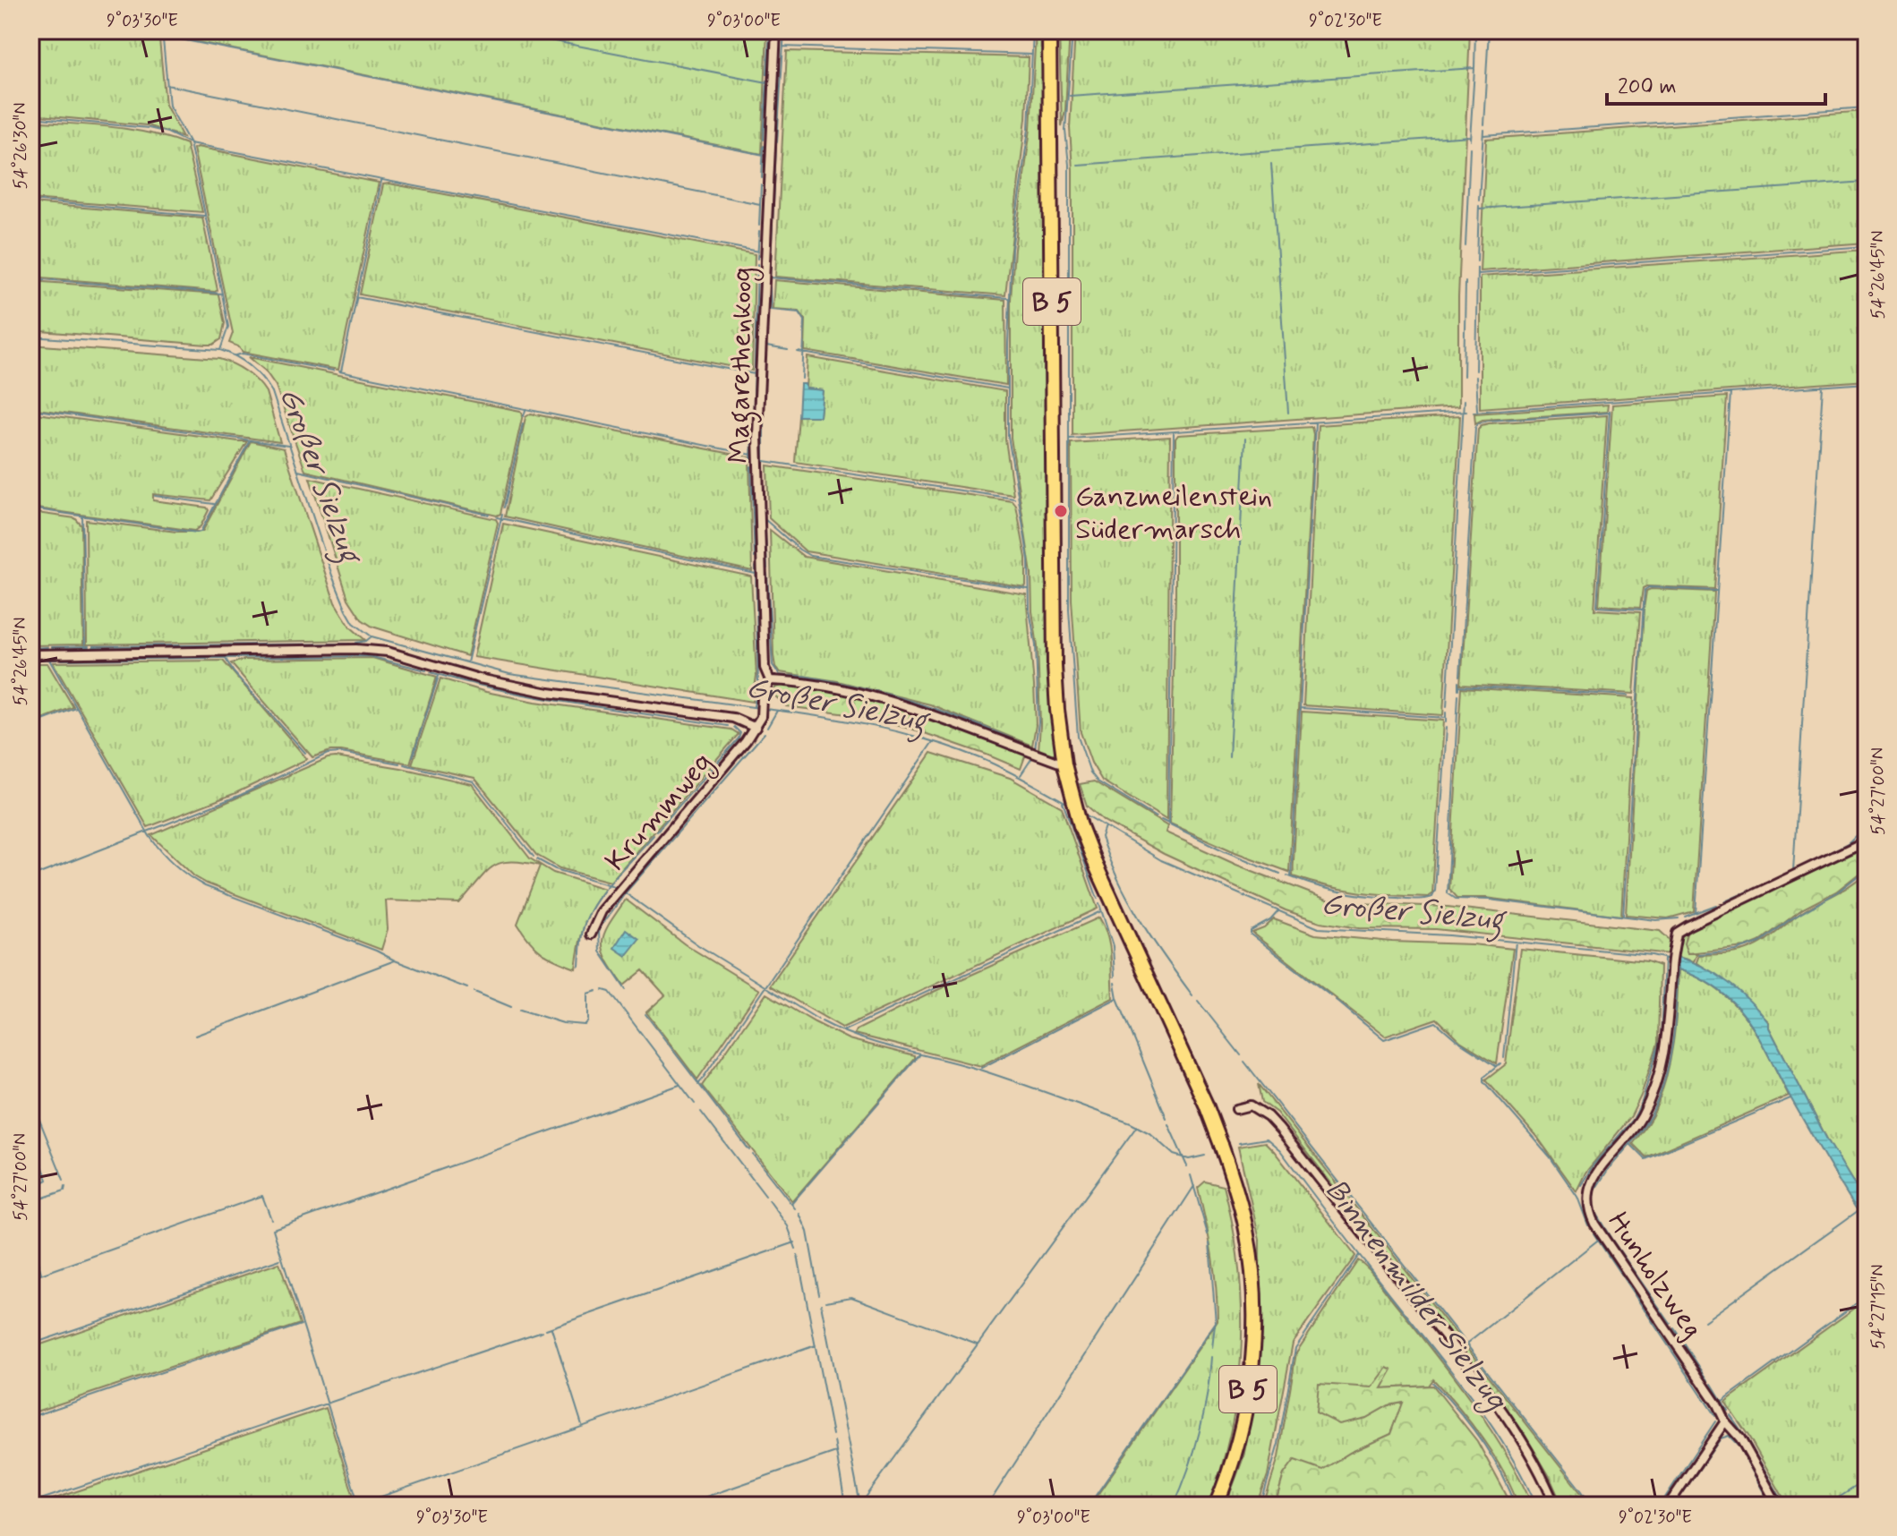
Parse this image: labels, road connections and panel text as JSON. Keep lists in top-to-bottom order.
{
  "streets": {
    "main road": ["B 5"],
    "street": ["Magarethenkoog", "Krummweg", "Hunholzweg"]
  },
  "crossings": [
    ["Magarethenkoog", "Krummweg"]
  ],
  "water": ["Großer Sielzug", "Binnenmilder Sielzug"],
  "places": ["Ganzmeilenstein Südermarsch"],
  "scale_bar": "200 m",
  "coordinates": [
    "9°03'30\"E",
    "9°03'00\"E",
    "9°02'30\"E",
    "54°26'30\"N",
    "54°26'45\"N",
    "54°27'00\"N",
    "54°27'15\"N"
  ]
}
